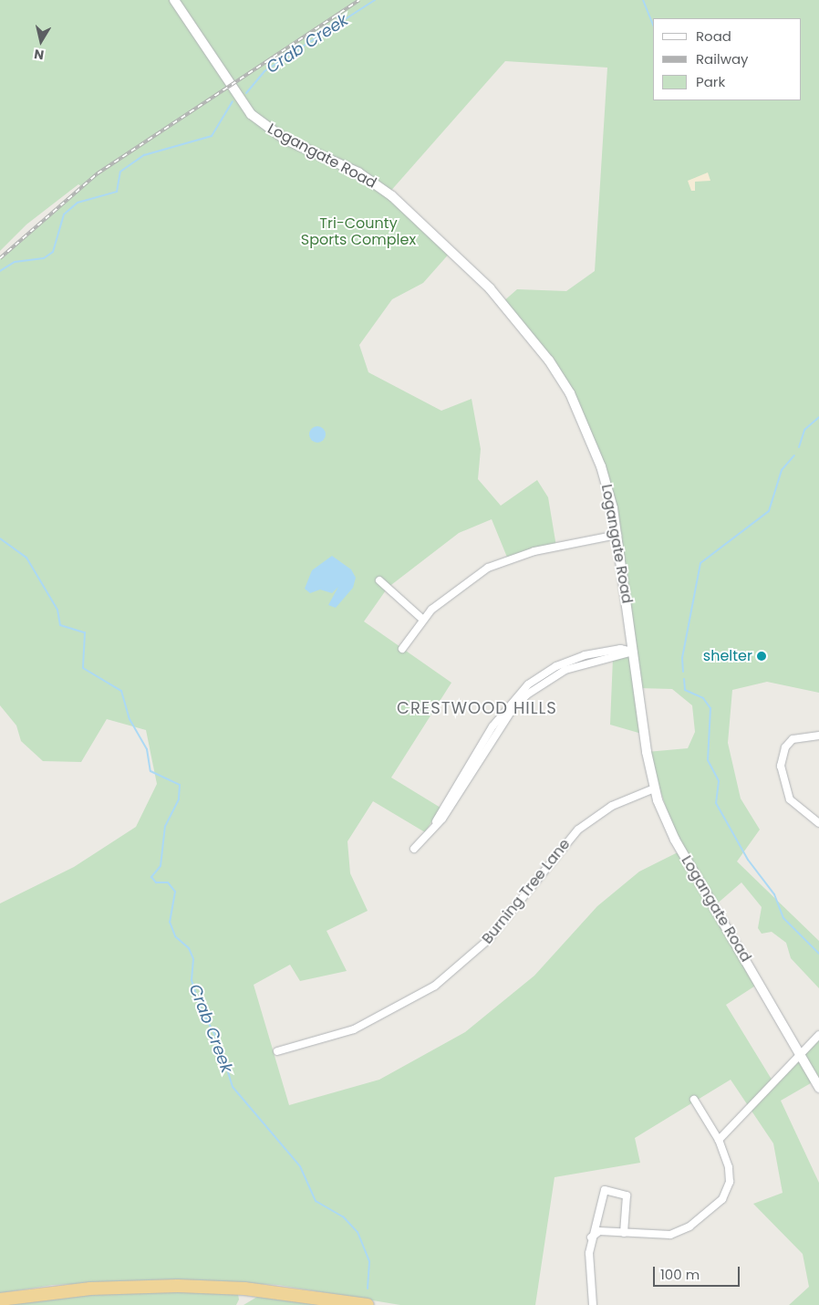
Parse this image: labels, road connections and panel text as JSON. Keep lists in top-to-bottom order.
{
  "streets": {
    "street": ["Logangate Road", "Burning Tree Lane"]
  },
  "crossings": [
    ["Logangate Road", "Burning Tree Lane"]
  ],
  "districts": ["CRESTWOOD HILLS"],
  "water": ["Crab Creek"],
  "parks": ["Tri-County Sports Complex"],
  "places": ["shelter"],
  "legend": ["Road", "Railway", "Park"],
  "scale_bar": "100 m",
  "north": "bottom"
}
